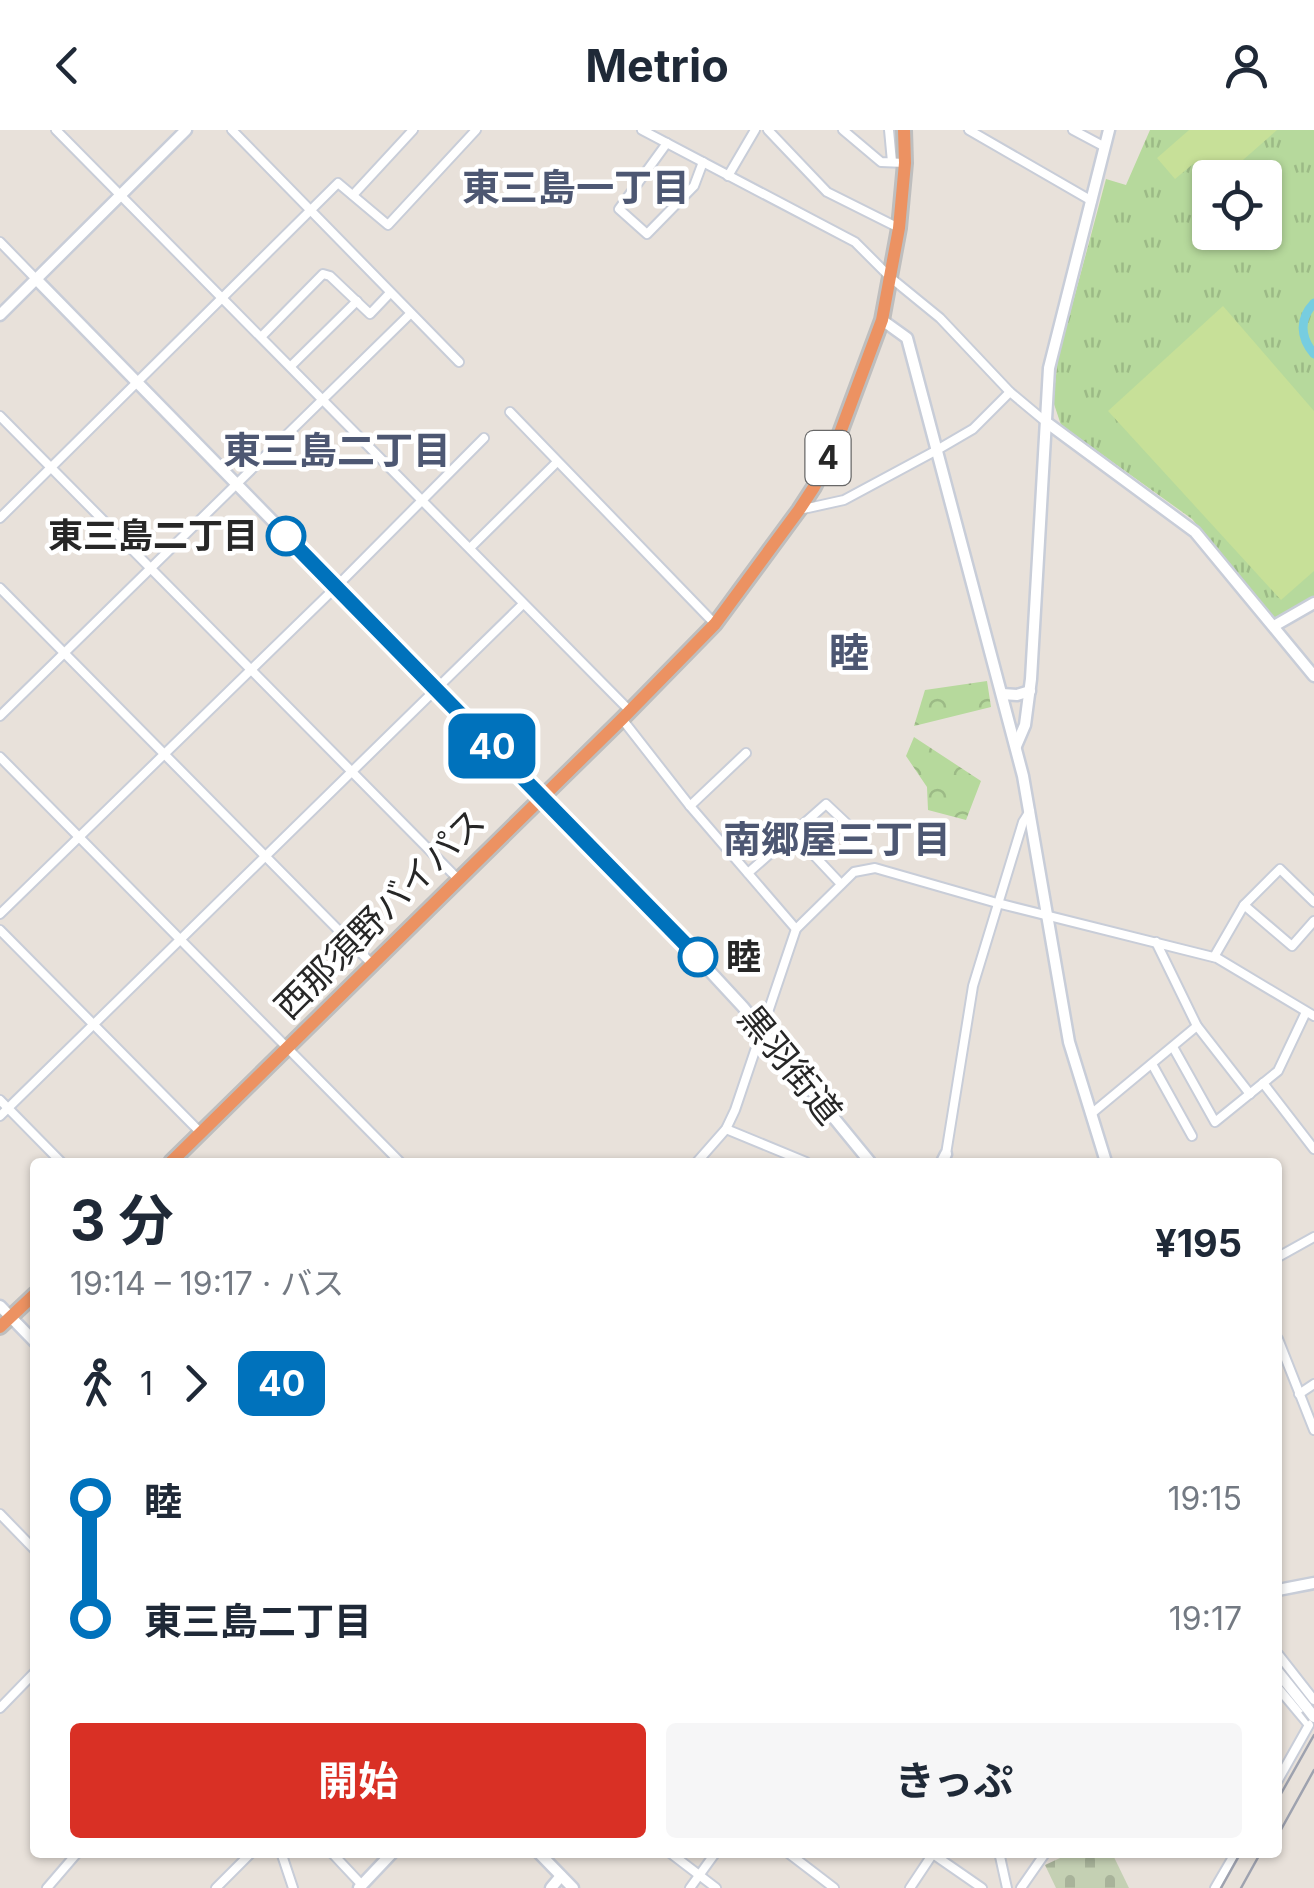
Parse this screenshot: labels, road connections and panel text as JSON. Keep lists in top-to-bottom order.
{
  "streets": {
    "highway": ["4", "西那須野バイパス"],
    "street": ["黒羽街道"]
  },
  "crossings": [
    ["西那須野バイパス", "黒羽街道"]
  ],
  "districts": [
    "東三島一丁目",
    "東三島二丁目",
    "睦",
    "南郷屋三丁目"
  ],
  "places": ["東三島二丁目", "睦"],
  "lines": ["bus line 40"],
  "page": {
    "header": "Metrio",
    "on_map": "40",
    "heading": ["3 分", "19:14 – 19:17 · バス", "¥195"],
    "legs": ["1", "40"],
    "list": [
      {
        "name": "睦",
        "value": "19:15"
      },
      {
        "name": "東三島二丁目",
        "value": "19:17"
      }
    ],
    "buttons": ["開始", "きっぷ"]
  }
}
